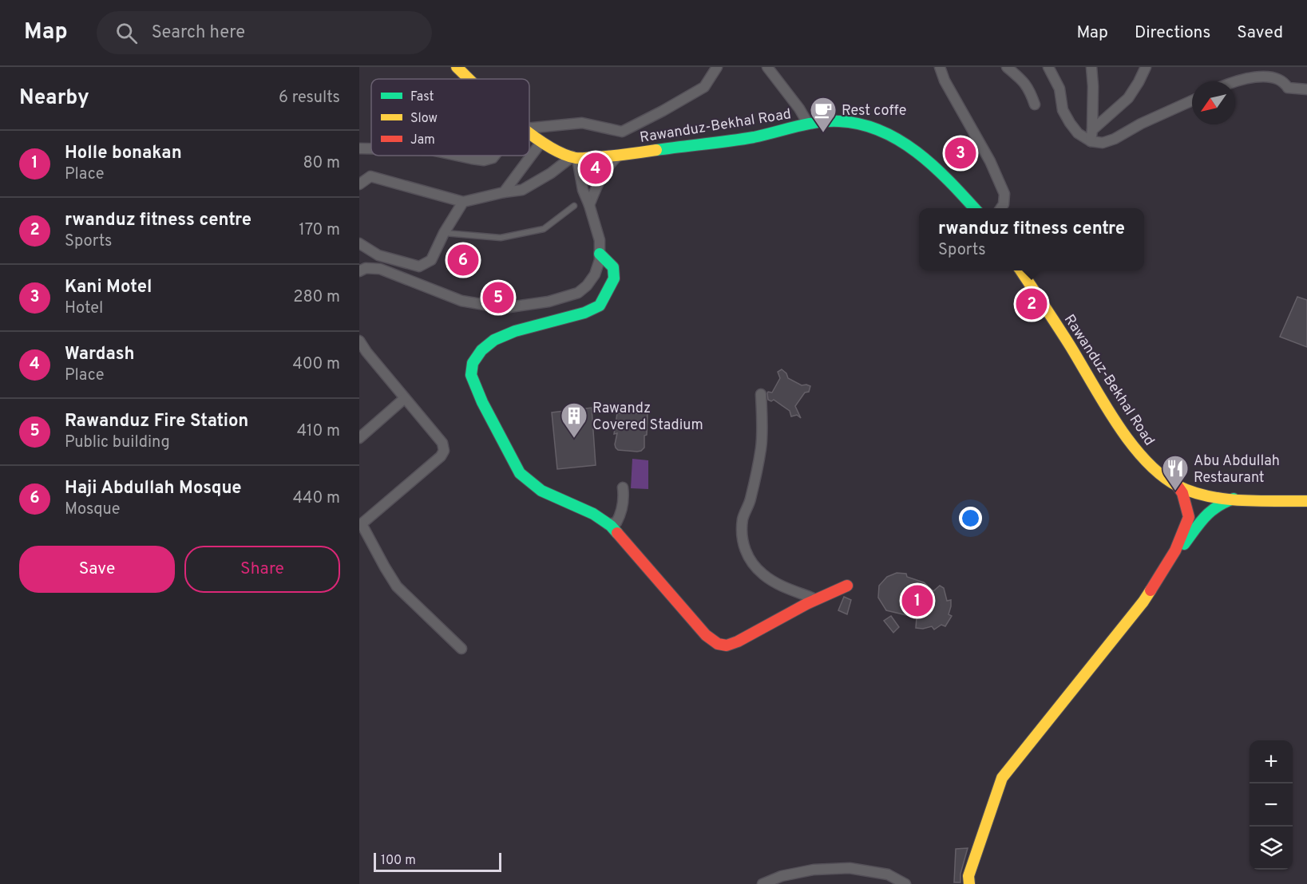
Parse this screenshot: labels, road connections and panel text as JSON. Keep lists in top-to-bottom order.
{
  "streets": {
    "street": ["Rawanduz-Bekhal Road"]
  },
  "places": {
    "cafe": ["Rest coffe"],
    "building": ["Rawandz Covered Stadium"],
    "restaurant": ["Abu Abdullah Restaurant"]
  },
  "legend": ["Fast", "Slow", "Jam"],
  "scale_bar": "100 m",
  "north": "bottom left",
  "page": {
    "header": "Map",
    "search": "Search here",
    "nav": ["Map", "Directions", "Saved"],
    "heading": ["Nearby", "6 results"],
    "list": [
      {
        "mark": "1",
        "name": "Holle bonakan",
        "note": "Place",
        "value": "80 m"
      },
      {
        "mark": "2",
        "name": "rwanduz fitness centre",
        "note": "Sports",
        "value": "170 m"
      },
      {
        "mark": "3",
        "name": "Kani Motel",
        "note": "Hotel",
        "value": "280 m"
      },
      {
        "mark": "4",
        "name": "Wardash",
        "note": "Place",
        "value": "400 m"
      },
      {
        "mark": "5",
        "name": "Rawanduz Fire Station",
        "note": "Public building",
        "value": "410 m"
      },
      {
        "mark": "6",
        "name": "Haji Abdullah Mosque",
        "note": "Mosque",
        "value": "440 m"
      }
    ],
    "pins": [
      "3",
      "4",
      "6",
      "5",
      "2",
      "1"
    ],
    "popup": ["rwanduz fitness centre", "Sports"],
    "buttons": ["Save", "Share"],
    "map_buttons": ["+", "−"],
    "scale": "100 m"
  }
}
